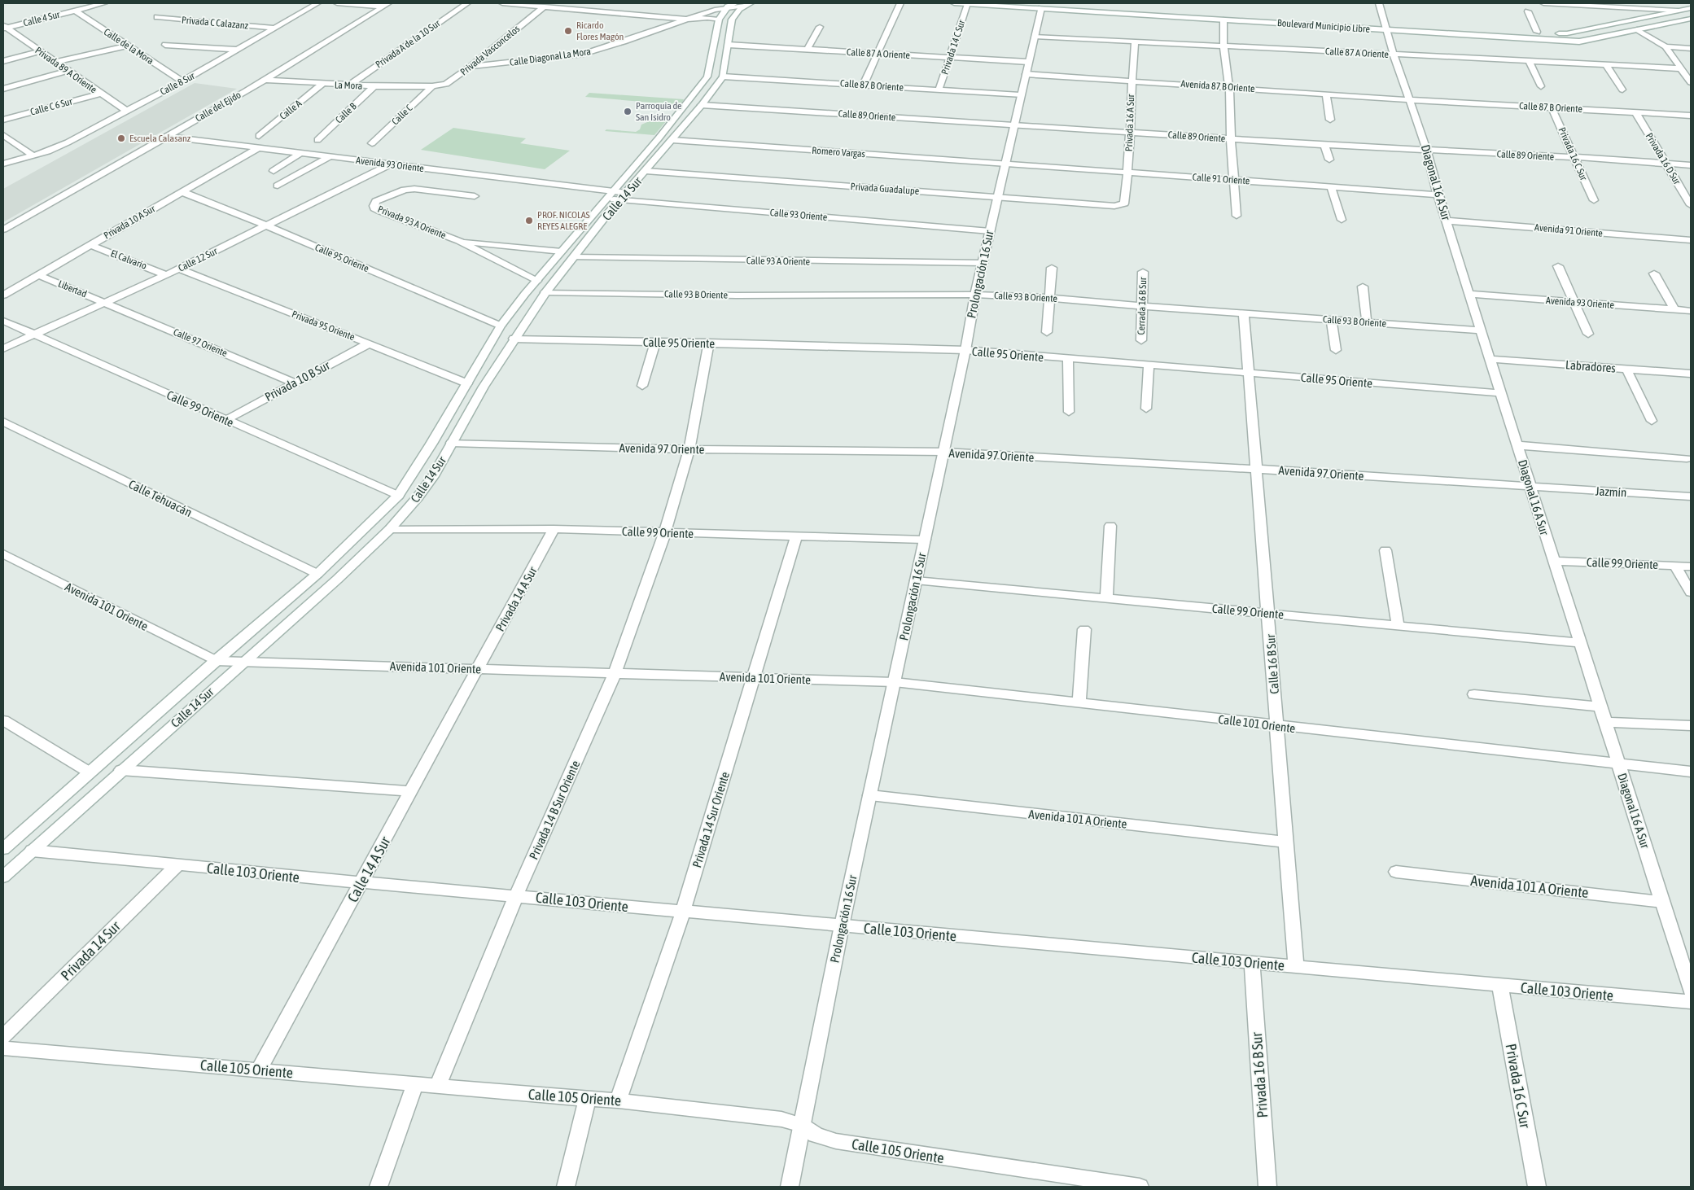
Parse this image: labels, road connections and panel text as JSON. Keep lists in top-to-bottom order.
{
  "streets": {
    "street": [
      "Calle 4 Sur",
      "Privada C Calazanz",
      "Boulevard Municipio Libre",
      "Privada A de la 10 Sur",
      "Calle de la Mora",
      "Privada 14 C Sur",
      "Privada Vasconcelos",
      "Calle 87 A Oriente",
      "Calle Diagonal La Mora",
      "Privada 89 A Oriente",
      "Calle 8 Sur",
      "La Mora",
      "Calle 87 B Oriente",
      "Avenida 87 B Oriente",
      "Calle C 6 Sur",
      "Calle del Ejido",
      "Calle A",
      "Calle B",
      "Calle C",
      "Calle 89 Oriente",
      "Privada 16 A Sur",
      "Romero Vargas",
      "Privada 16 C Sur",
      "Privada 16 D Sur",
      "Avenida 93 Oriente",
      "Calle 91 Oriente",
      "Diagonal 16 A Sur",
      "Privada Guadalupe",
      "Calle 14 Sur",
      "Calle 93 Oriente",
      "Privada 10 A Sur",
      "Privada 93 A Oriente",
      "Avenida 91 Oriente",
      "Calle 95 Oriente",
      "El Calvario",
      "Calle 12 Sur",
      "Calle 93 A Oriente",
      "Prolongación 16 Sur",
      "Libertad",
      "Calle 93 B Oriente",
      "Cerrada 16 B Sur",
      "Privada 95 Oriente",
      "Calle 97 Oriente",
      "Labradores",
      "Privada 10 B Sur",
      "Calle 99 Oriente",
      "Avenida 97 Oriente",
      "Jazmín",
      "Calle Tehuacán",
      "Privada 14 A Sur",
      "Avenida 101 Oriente",
      "Calle 16 B Sur",
      "Calle 101 Oriente",
      "Privada 14 B Sur Oriente",
      "Avenida 101 A Oriente",
      "Privada 14 Sur Oriente",
      "Calle 14 A Sur",
      "Calle 103 Oriente",
      "Privada 14 Sur",
      "Calle 105 Oriente",
      "Privada 16 B Sur"
    ]
  },
  "crossings": [
    ["Calle 4 Sur", "Calle de la Mora"],
    ["Calle 4 Sur", "Privada 89 A Oriente"],
    ["Privada C Calazanz", "Calle 8 Sur"],
    ["Boulevard Municipio Libre", "Privada 14 C Sur"],
    ["Boulevard Municipio Libre", "Diagonal 16 A Sur"],
    ["Boulevard Municipio Libre", "Prolongación 16 Sur"],
    ["Privada A de la 10 Sur", "La Mora"],
    ["Calle de la Mora", "Calle 8 Sur"],
    ["Privada 14 C Sur", "Calle 87 A Oriente"],
    ["Privada 14 C Sur", "Calle 87 B Oriente"],
    ["Privada Vasconcelos", "Calle Diagonal La Mora"],
    ["Privada Vasconcelos", "La Mora"],
    ["Privada Vasconcelos", "Calle C"],
    ["Calle 87 A Oriente", "Privada 16 A Sur"],
    ["Calle 87 A Oriente", "Diagonal 16 A Sur"],
    ["Calle 87 A Oriente", "Calle 14 Sur"],
    ["Calle 87 A Oriente", "Prolongación 16 Sur"],
    ["Calle Diagonal La Mora", "Calle 14 Sur"],
    ["Privada 89 A Oriente", "Calle 8 Sur"],
    ["Privada 89 A Oriente", "Calle C 6 Sur"],
    ["La Mora", "Calle del Ejido"],
    ["La Mora", "Calle A"],
    ["La Mora", "Calle B"],
    ["La Mora", "Calle C"],
    ["Calle 87 B Oriente", "Avenida 87 B Oriente"],
    ["Calle 87 B Oriente", "Privada 16 C Sur"],
    ["Calle 87 B Oriente", "Privada 16 D Sur"],
    ["Calle 87 B Oriente", "Diagonal 16 A Sur"],
    ["Calle 87 B Oriente", "Calle 14 Sur"],
    ["Calle 87 B Oriente", "Prolongación 16 Sur"],
    ["Avenida 87 B Oriente", "Privada 16 A Sur"],
    ["Avenida 87 B Oriente", "Diagonal 16 A Sur"],
    ["Avenida 87 B Oriente", "Prolongación 16 Sur"],
    ["Calle del Ejido", "Avenida 93 Oriente"],
    ["Calle 89 Oriente", "Privada 16 A Sur"],
    ["Calle 89 Oriente", "Privada 16 C Sur"],
    ["Calle 89 Oriente", "Privada 16 D Sur"],
    ["Calle 89 Oriente", "Diagonal 16 A Sur"],
    ["Calle 89 Oriente", "Calle 14 Sur"],
    ["Calle 89 Oriente", "Prolongación 16 Sur"],
    ["Privada 16 A Sur", "Calle 91 Oriente"],
    ["Privada 16 A Sur", "Privada Guadalupe"],
    ["Romero Vargas", "Calle 91 Oriente"],
    ["Romero Vargas", "Calle 14 Sur"],
    ["Romero Vargas", "Prolongación 16 Sur"],
    ["Privada 16 C Sur", "Calle 103 Oriente"],
    ["Avenida 93 Oriente", "Diagonal 16 A Sur"],
    ["Avenida 93 Oriente", "Calle 14 Sur"],
    ["Avenida 93 Oriente", "Calle 93 Oriente"],
    ["Avenida 93 Oriente", "Privada 10 A Sur"],
    ["Avenida 93 Oriente", "Calle 12 Sur"],
    ["Calle 91 Oriente", "Diagonal 16 A Sur"],
    ["Calle 91 Oriente", "Prolongación 16 Sur"],
    ["Diagonal 16 A Sur", "Avenida 91 Oriente"],
    ["Diagonal 16 A Sur", "Calle 95 Oriente"],
    ["Diagonal 16 A Sur", "Calle 93 B Oriente"],
    ["Diagonal 16 A Sur", "Labradores"],
    ["Diagonal 16 A Sur", "Calle 99 Oriente"],
    ["Diagonal 16 A Sur", "Avenida 97 Oriente"],
    ["Diagonal 16 A Sur", "Jazmín"],
    ["Diagonal 16 A Sur", "Calle 101 Oriente"],
    ["Diagonal 16 A Sur", "Avenida 101 A Oriente"],
    ["Privada Guadalupe", "Calle 14 Sur"],
    ["Privada Guadalupe", "Prolongación 16 Sur"],
    ["Calle 14 Sur", "Calle 93 Oriente"],
    ["Calle 14 Sur", "Privada 93 A Oriente"],
    ["Calle 14 Sur", "Calle 95 Oriente"],
    ["Calle 14 Sur", "Calle 93 A Oriente"],
    ["Calle 14 Sur", "Calle 93 B Oriente"],
    ["Calle 14 Sur", "Privada 95 Oriente"],
    ["Calle 14 Sur", "Calle 99 Oriente"],
    ["Calle 14 Sur", "Avenida 97 Oriente"],
    ["Calle 14 Sur", "Calle Tehuacán"],
    ["Calle 14 Sur", "Avenida 101 Oriente"],
    ["Calle 14 Sur", "Calle 103 Oriente"],
    ["Calle 93 Oriente", "Prolongación 16 Sur"],
    ["Privada 10 A Sur", "Calle 95 Oriente"],
    ["Privada 10 A Sur", "El Calvario"],
    ["Privada 10 A Sur", "Libertad"],
    ["Calle 95 Oriente", "Calle 12 Sur"],
    ["Calle 95 Oriente", "Prolongación 16 Sur"],
    ["Calle 95 Oriente", "Calle 16 B Sur"],
    ["Calle 95 Oriente", "Privada 14 B Sur Oriente"],
    ["El Calvario", "Calle 12 Sur"],
    ["Calle 12 Sur", "Libertad"],
    ["Calle 12 Sur", "Privada 95 Oriente"],
    ["Calle 12 Sur", "Calle 97 Oriente"],
    ["Calle 12 Sur", "Calle 99 Oriente"],
    ["Calle 93 A Oriente", "Prolongación 16 Sur"],
    ["Prolongación 16 Sur", "Calle 93 B Oriente"],
    ["Prolongación 16 Sur", "Calle 99 Oriente"],
    ["Prolongación 16 Sur", "Avenida 97 Oriente"],
    ["Prolongación 16 Sur", "Avenida 101 Oriente"],
    ["Prolongación 16 Sur", "Calle 101 Oriente"],
    ["Prolongación 16 Sur", "Avenida 101 A Oriente"],
    ["Prolongación 16 Sur", "Calle 103 Oriente"],
    ["Prolongación 16 Sur", "Calle 105 Oriente"],
    ["Libertad", "Calle 97 Oriente"],
    ["Calle 93 B Oriente", "Cerrada 16 B Sur"],
    ["Calle 93 B Oriente", "Calle 16 B Sur"],
    ["Privada 95 Oriente", "Privada 10 B Sur"],
    ["Calle 97 Oriente", "Privada 10 B Sur"],
    ["Privada 10 B Sur", "Calle 99 Oriente"],
    ["Calle 99 Oriente", "Privada 14 A Sur"],
    ["Calle 99 Oriente", "Calle 16 B Sur"],
    ["Calle 99 Oriente", "Privada 14 B Sur Oriente"],
    ["Calle 99 Oriente", "Privada 14 Sur Oriente"],
    ["Avenida 97 Oriente", "Jazmín"],
    ["Avenida 97 Oriente", "Calle 16 B Sur"],
    ["Avenida 97 Oriente", "Privada 14 B Sur Oriente"],
    ["Privada 14 A Sur", "Avenida 101 Oriente"],
    ["Privada 14 A Sur", "Calle 14 A Sur"],
    ["Avenida 101 Oriente", "Calle 101 Oriente"],
    ["Avenida 101 Oriente", "Privada 14 B Sur Oriente"],
    ["Avenida 101 Oriente", "Privada 14 Sur Oriente"],
    ["Avenida 101 Oriente", "Calle 14 A Sur"],
    ["Calle 16 B Sur", "Calle 101 Oriente"],
    ["Calle 16 B Sur", "Avenida 101 A Oriente"],
    ["Calle 16 B Sur", "Calle 103 Oriente"],
    ["Privada 14 B Sur Oriente", "Calle 103 Oriente"],
    ["Privada 14 B Sur Oriente", "Calle 105 Oriente"],
    ["Privada 14 Sur Oriente", "Calle 103 Oriente"],
    ["Privada 14 Sur Oriente", "Calle 105 Oriente"],
    ["Calle 14 A Sur", "Calle 103 Oriente"],
    ["Calle 14 A Sur", "Calle 105 Oriente"],
    ["Calle 103 Oriente", "Privada 14 Sur"],
    ["Calle 103 Oriente", "Privada 16 B Sur"]
  ],
  "places": [
    "Ricardo Flores Magón",
    "Parroquia de San Isidro",
    "Escuela Calasanz",
    "PROF. NICOLAS REYES ALEGRE"
  ]
}
